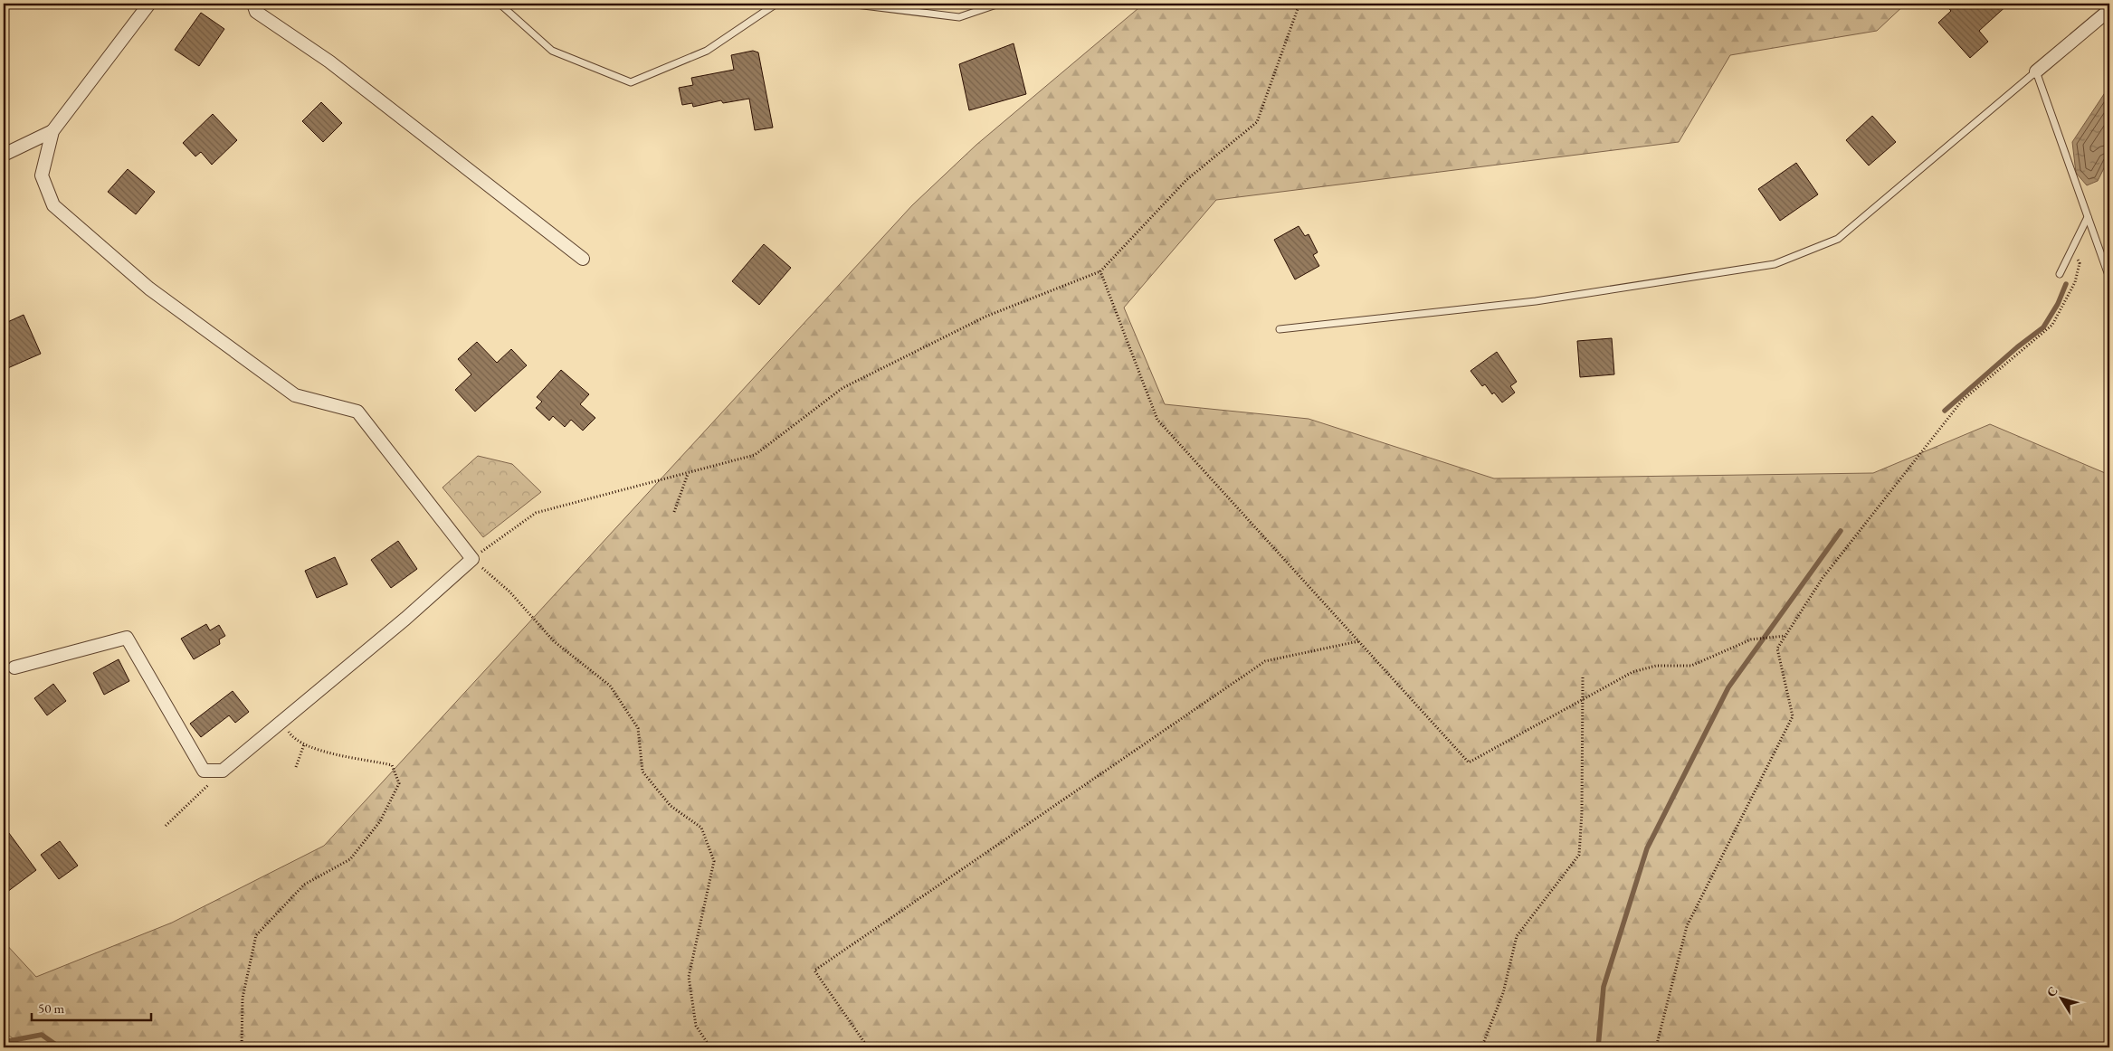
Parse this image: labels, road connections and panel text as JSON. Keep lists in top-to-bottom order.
{
  "scale_bar": "50 m",
  "north": "top left"
}
